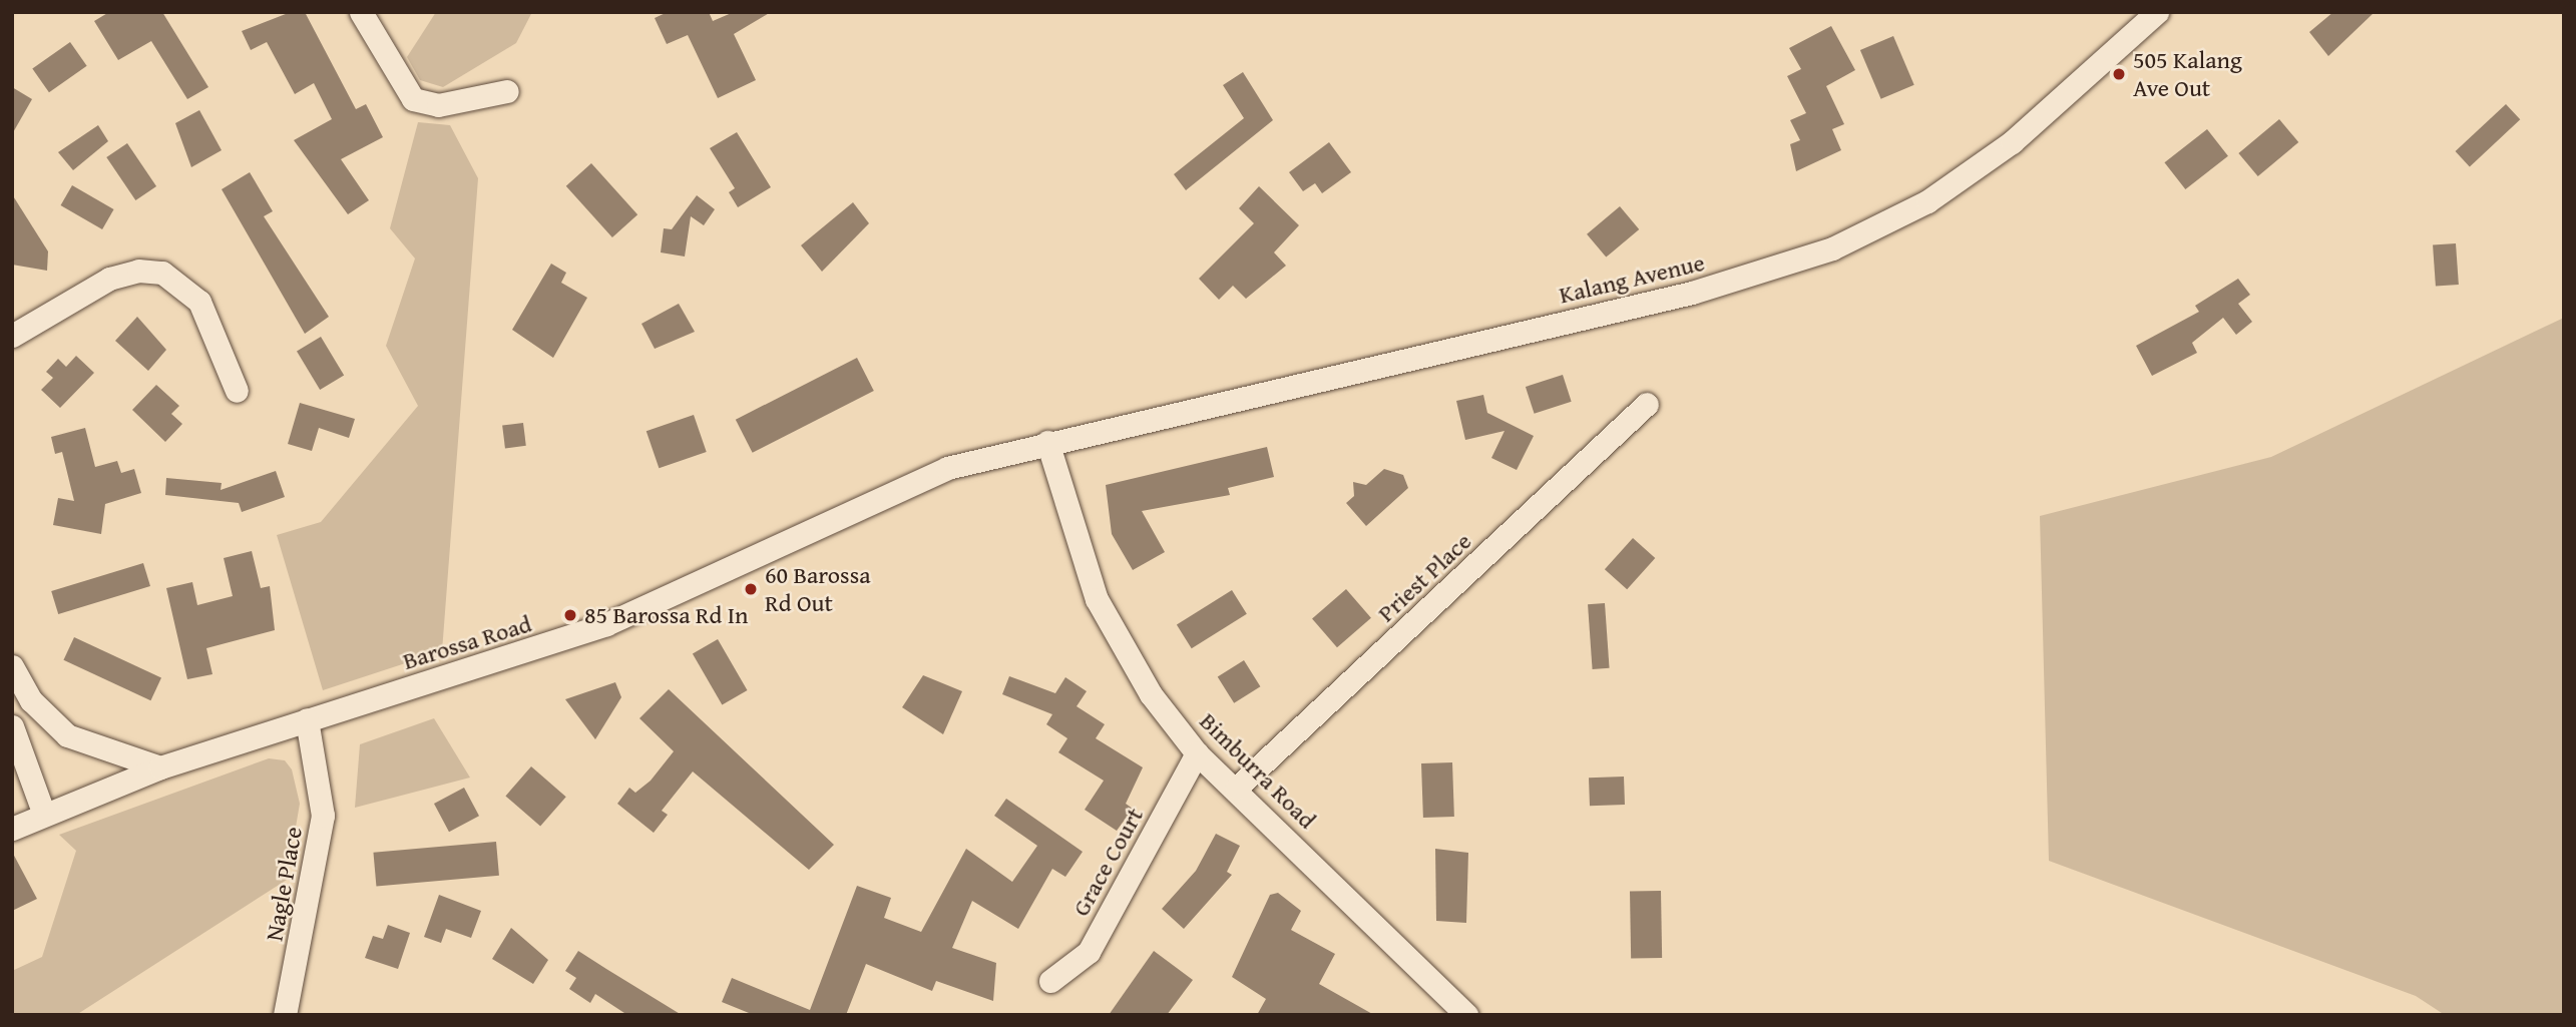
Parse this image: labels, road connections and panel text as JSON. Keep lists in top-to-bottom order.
{
  "streets": {
    "street": [
      "Kalang Avenue",
      "Priest Place",
      "Barossa Road",
      "Bimburra Road",
      "Grace Court",
      "Nagle Place"
    ]
  },
  "crossings": [
    ["Kalang Avenue", "Barossa Road"],
    ["Kalang Avenue", "Bimburra Road"],
    ["Priest Place", "Bimburra Road"],
    ["Barossa Road", "Bimburra Road"],
    ["Barossa Road", "Nagle Place"],
    ["Bimburra Road", "Grace Court"]
  ],
  "places": ["505 Kalang Ave Out", "60 Barossa Rd Out", "85 Barossa Rd In"]
}
